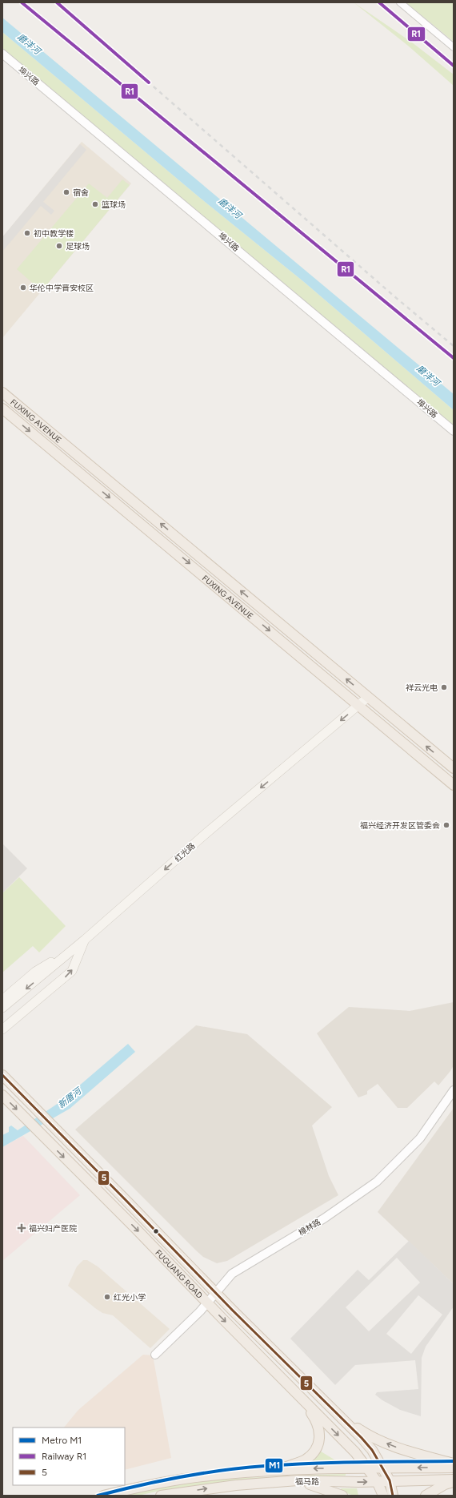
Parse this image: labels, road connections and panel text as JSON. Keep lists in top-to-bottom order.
{
  "streets": {
    "main road": [
      "FUXING AVENUE",
      "红光路",
      "FUGUANG ROAD",
      "福马路"
    ],
    "street": ["埠兴路", "樟林路"]
  },
  "crossings": [
    ["FUXING AVENUE", "红光路"],
    ["樟林路", "FUGUANG ROAD"],
    ["FUGUANG ROAD", "福马路"]
  ],
  "water": ["磨洋河", "新厝河"],
  "places": {
    "other": [
      "宿舍",
      "篮球场",
      "初中教学楼",
      "足球场",
      "华伦中学晋安校区",
      "祥云光电",
      "福兴经济开发区管委会",
      "红光小学"
    ],
    "health": ["福兴妇产医院"]
  },
  "lines": ["rail line R1", "transit line 5", "metro line M1"],
  "legend": ["Metro M1", "Railway R1", "5"]
}
